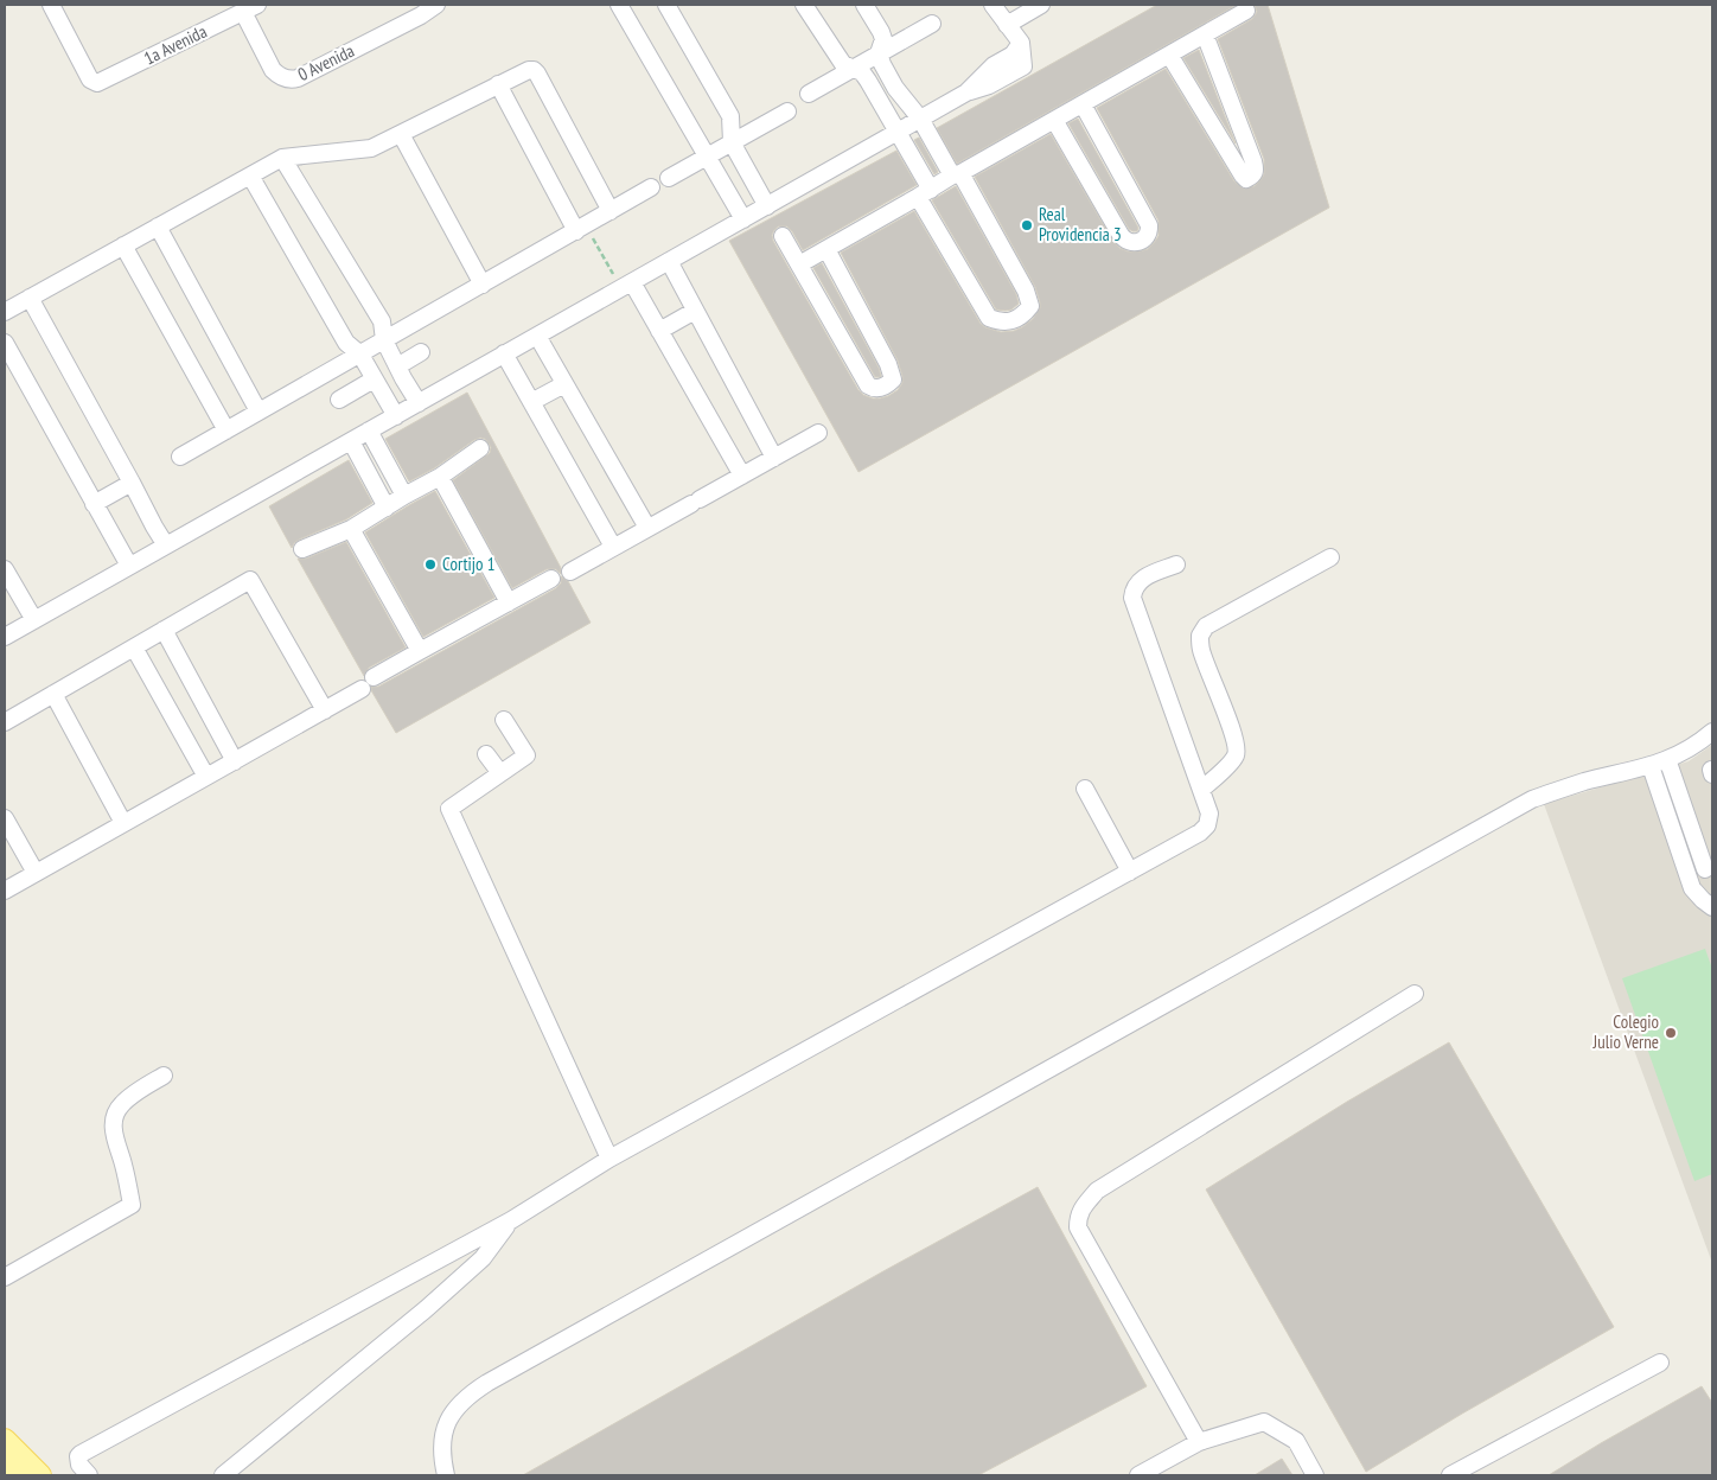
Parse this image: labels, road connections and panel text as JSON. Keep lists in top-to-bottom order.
{
  "streets": {
    "street": ["1a Avenida", "0 Avenida"]
  },
  "crossings": [
    ["1a Avenida", "0 Avenida"]
  ],
  "places": ["Real Providencia 3", "Cortijo 1", "Colegio Julio Verne"]
}
